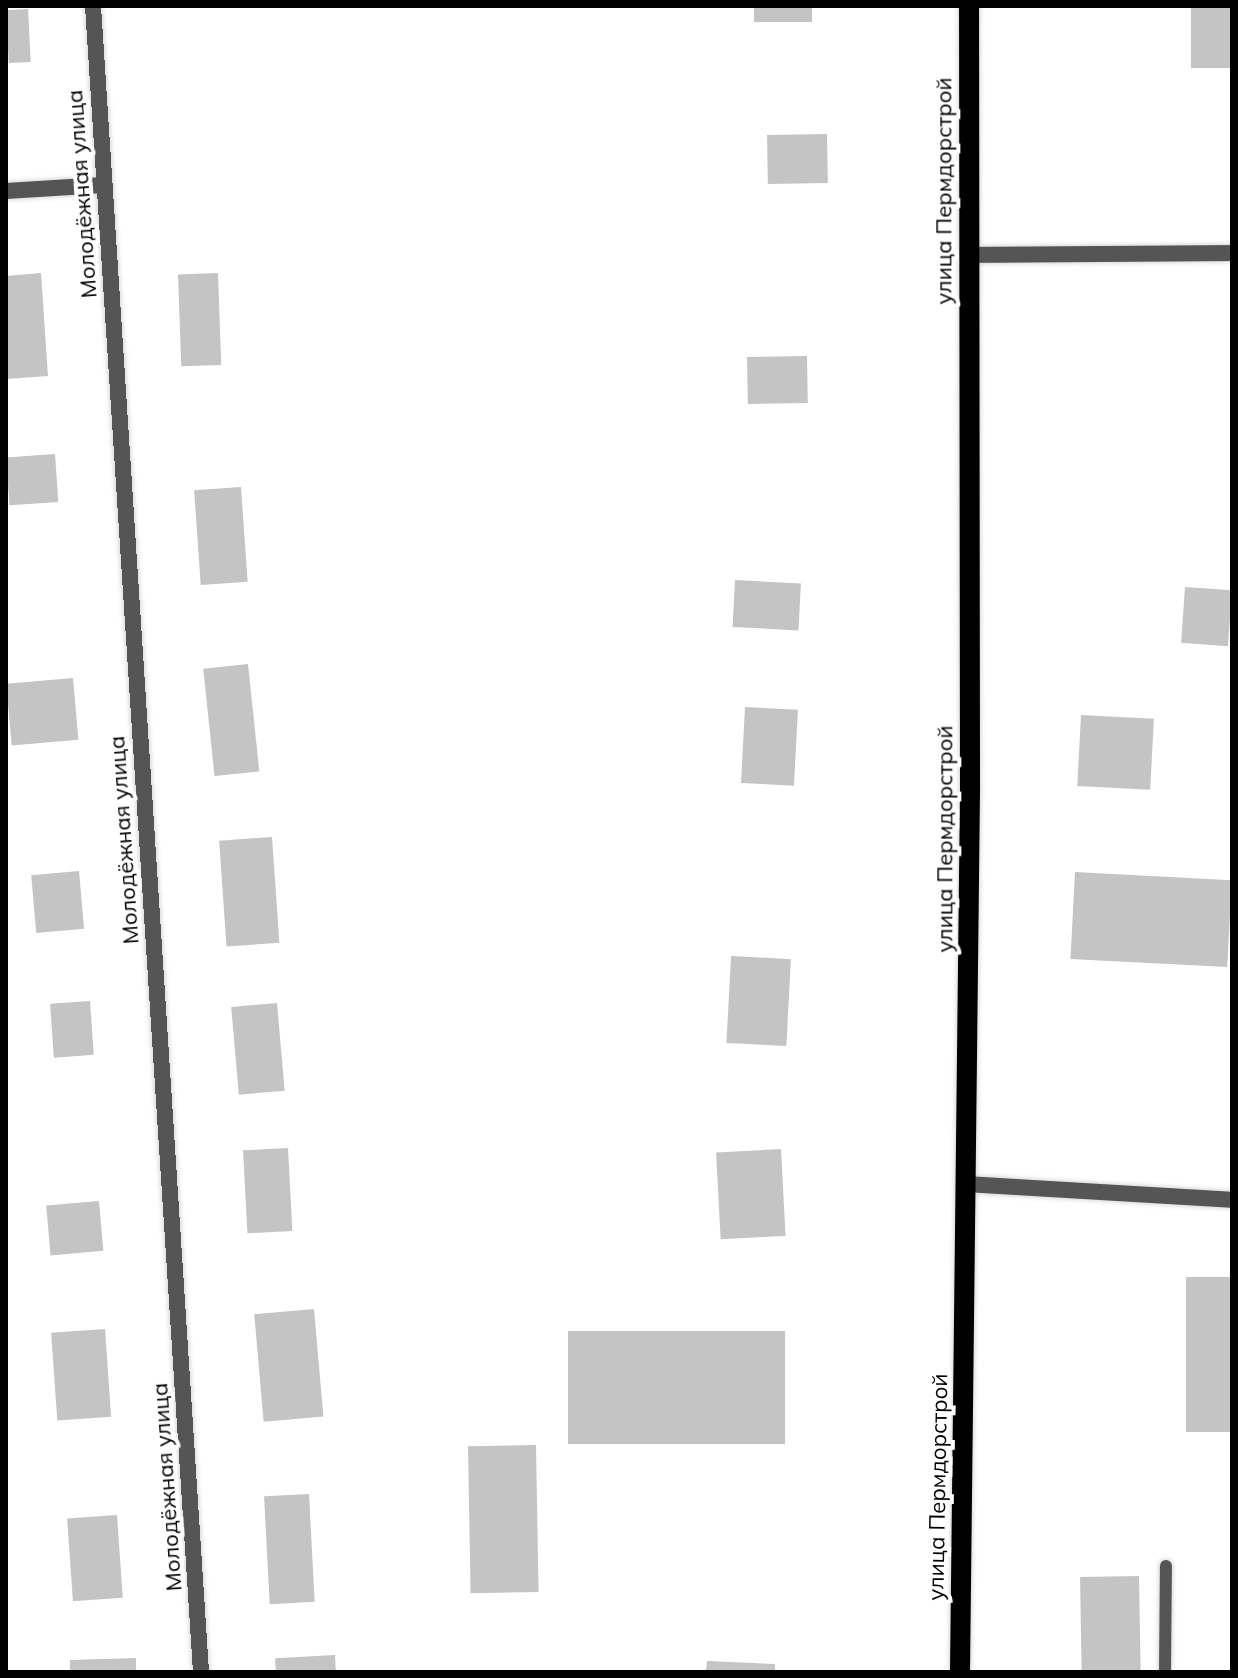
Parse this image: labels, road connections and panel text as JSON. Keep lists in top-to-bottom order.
{
  "streets": {
    "main road": ["улица Пермдорстрой"],
    "street": ["Молодёжная улица"]
  }
}
